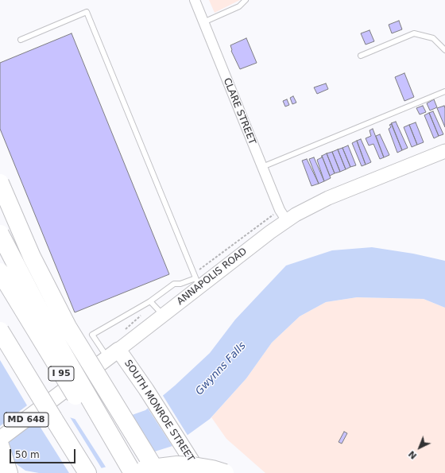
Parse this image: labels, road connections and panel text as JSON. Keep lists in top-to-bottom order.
{
  "streets": {
    "highway": ["I 95"],
    "main road": ["ANNAPOLIS ROAD", "SOUTH MONROE STREET", "MD 648"],
    "street": ["CLARE STREET"]
  },
  "crossings": [
    ["CLARE STREET", "ANNAPOLIS ROAD"],
    ["ANNAPOLIS ROAD", "SOUTH MONROE STREET"]
  ],
  "water": ["Gwynns Falls"],
  "scale_bar": "50 m",
  "north": "bottom left"
}
